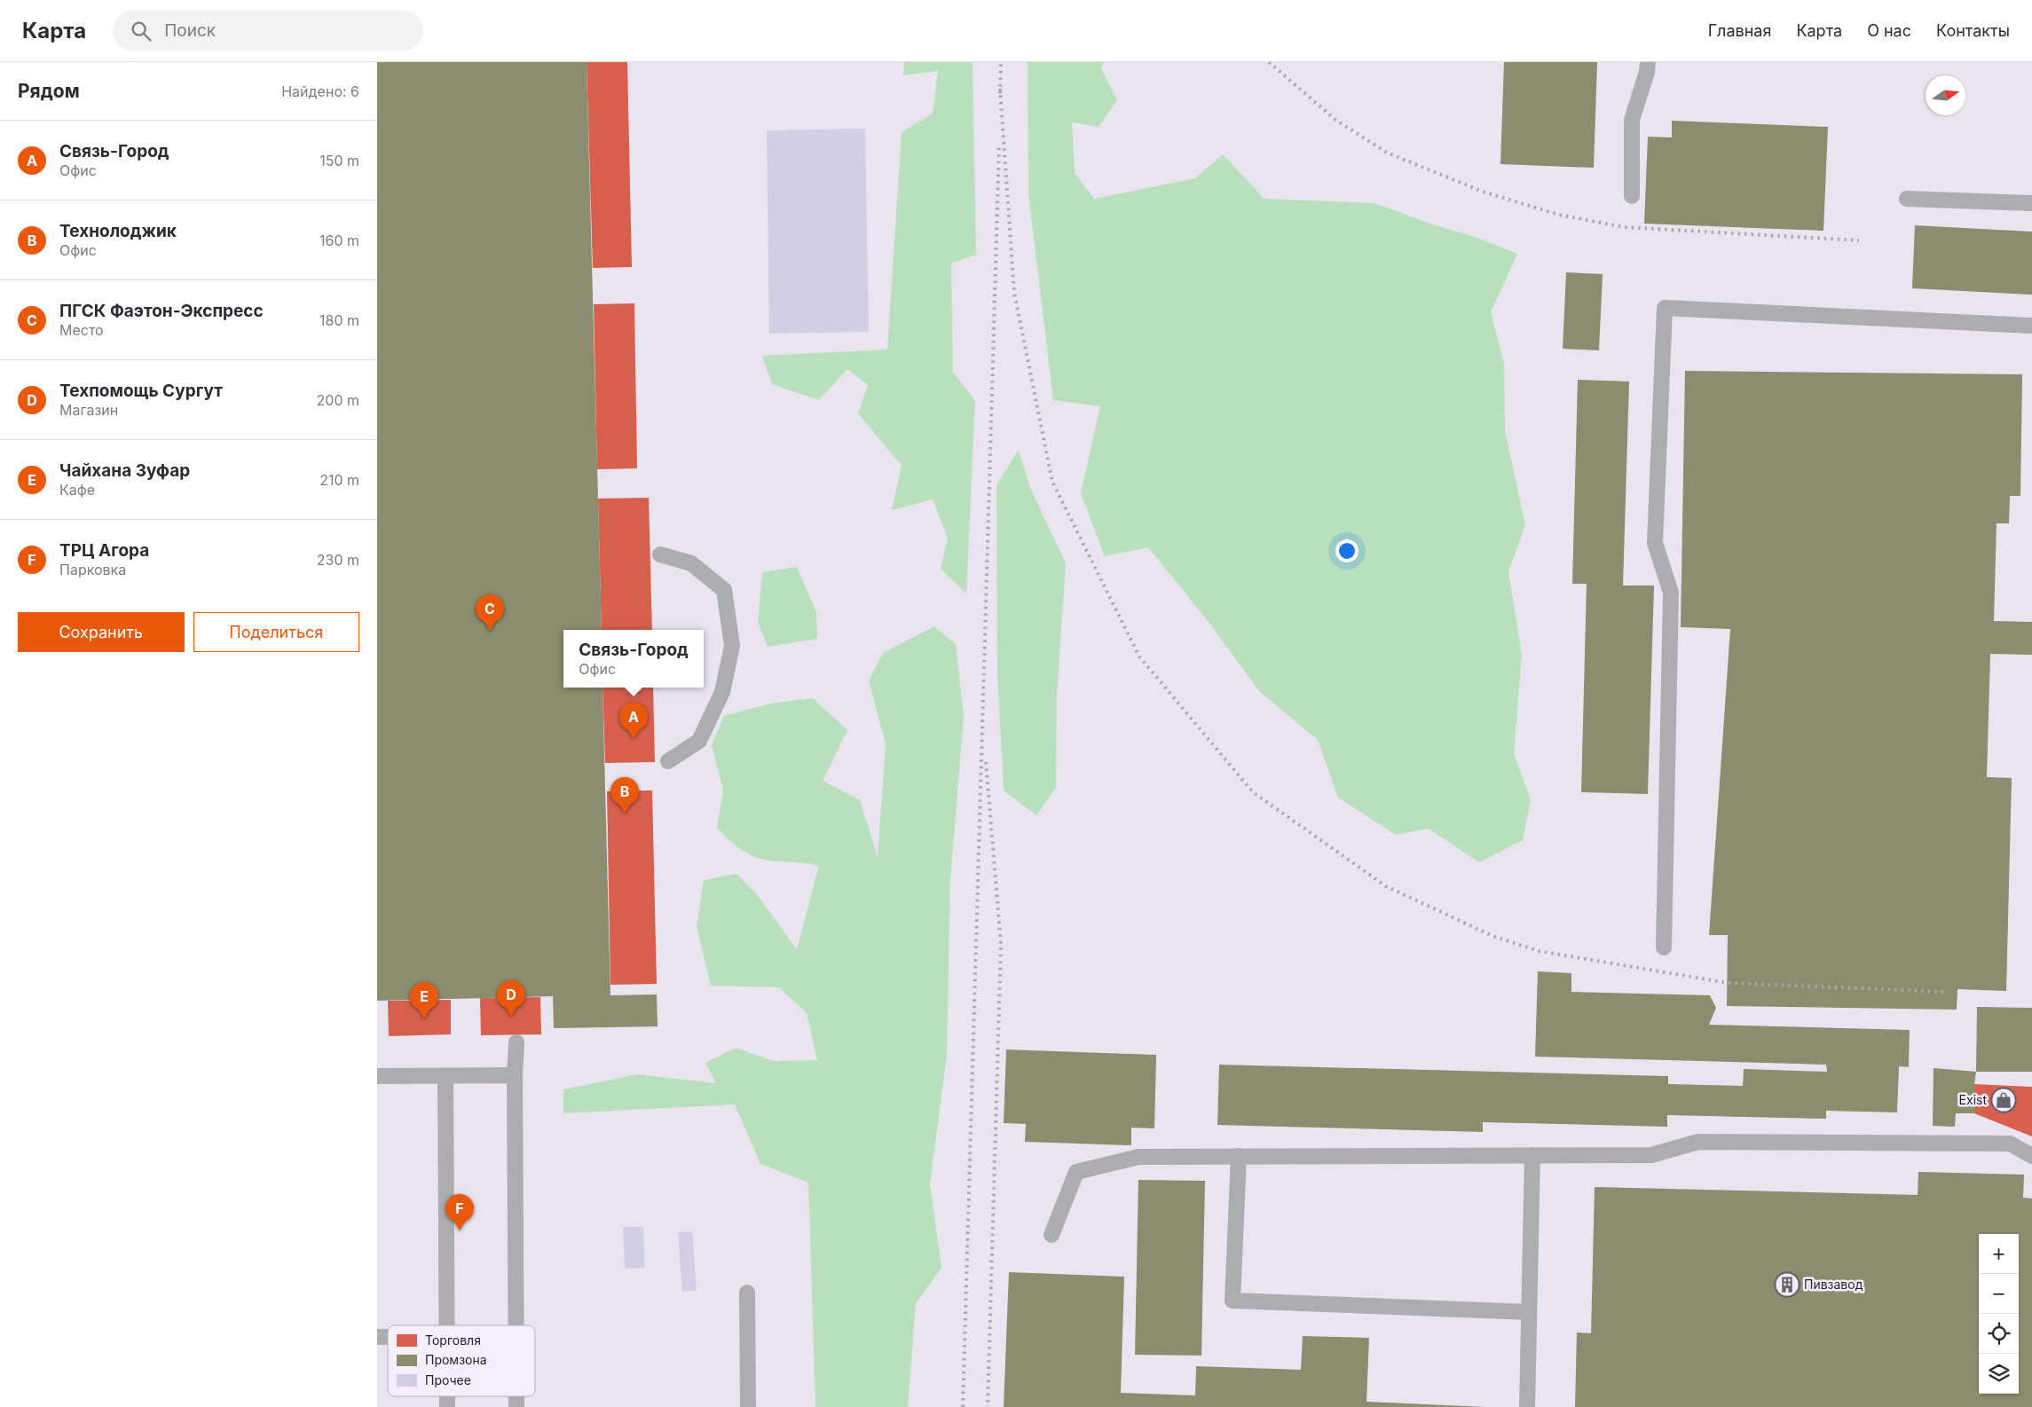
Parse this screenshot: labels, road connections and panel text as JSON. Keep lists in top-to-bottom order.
{
  "places": {
    "shop": ["Exist"],
    "building": ["Пивзавод"]
  },
  "legend": ["Торговля", "Промзона", "Прочее"],
  "north": "right",
  "page": {
    "header": "Карта",
    "search": "Поиск",
    "nav": [
      "Главная",
      "Карта",
      "О нас",
      "Контакты"
    ],
    "heading": ["Рядом", "Найдено: 6"],
    "list": [
      {
        "mark": "A",
        "name": "Связь-Город",
        "note": "Офис",
        "value": "150 m"
      },
      {
        "mark": "B",
        "name": "Технолоджик",
        "note": "Офис",
        "value": "160 m"
      },
      {
        "mark": "C",
        "name": "ПГСК Фаэтон-Экспресс",
        "note": "Место",
        "value": "180 m"
      },
      {
        "mark": "D",
        "name": "Техпомощь Сургут",
        "note": "Магазин",
        "value": "200 m"
      },
      {
        "mark": "E",
        "name": "Чайхана Зуфар",
        "note": "Кафе",
        "value": "210 m"
      },
      {
        "mark": "F",
        "name": "ТРЦ Агора",
        "note": "Парковка",
        "value": "230 m"
      }
    ],
    "pins": [
      "C",
      "A",
      "B",
      "D",
      "E",
      "F"
    ],
    "buttons": ["Сохранить", "Поделиться"],
    "popup": ["Связь-Город", "Офис"],
    "map_buttons": ["+", "−"]
  }
}
